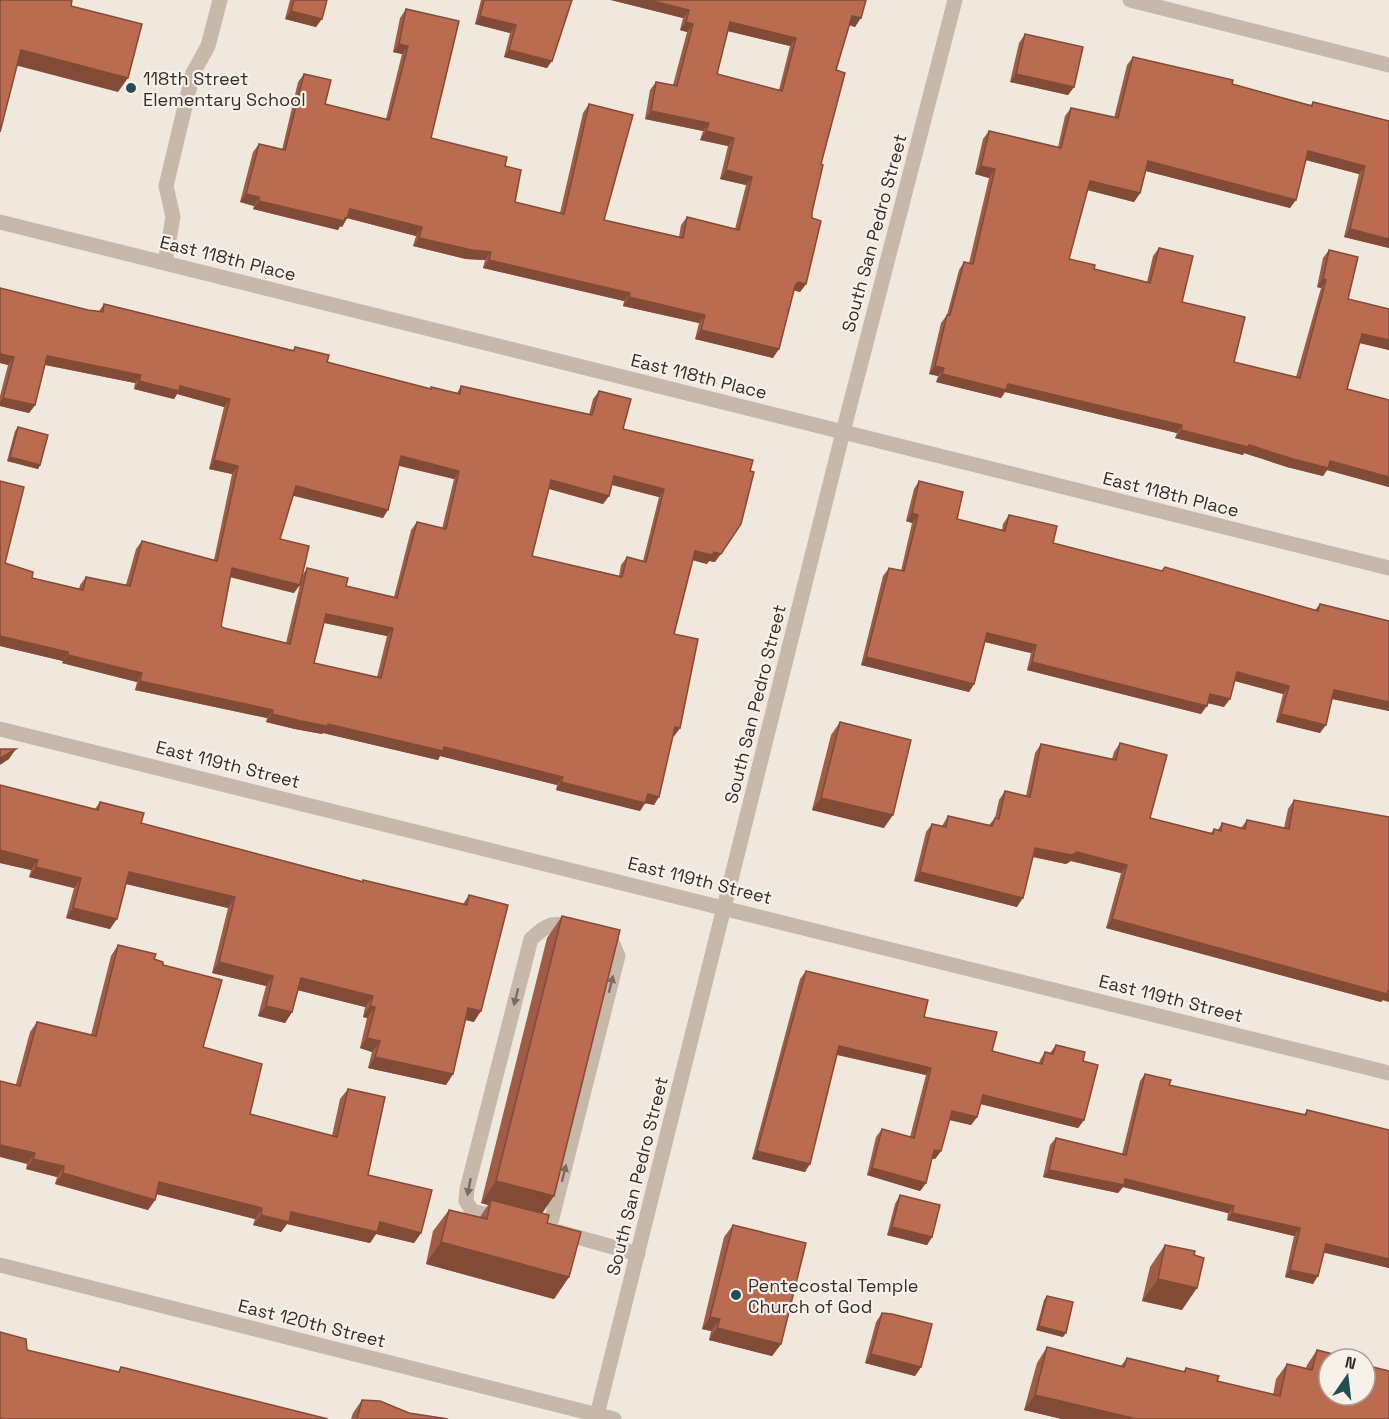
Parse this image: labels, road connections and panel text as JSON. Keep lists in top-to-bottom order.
{
  "streets": {
    "street": [
      "South San Pedro Street",
      "East 118th Place",
      "East 119th Street",
      "East 120th Street"
    ]
  },
  "crossings": [
    ["South San Pedro Street", "East 118th Place"],
    ["South San Pedro Street", "East 119th Street"],
    ["South San Pedro Street", "East 120th Street"]
  ],
  "places": ["118th Street Elementary School", "Pentecostal Temple Church of God"],
  "north": "top"
}
